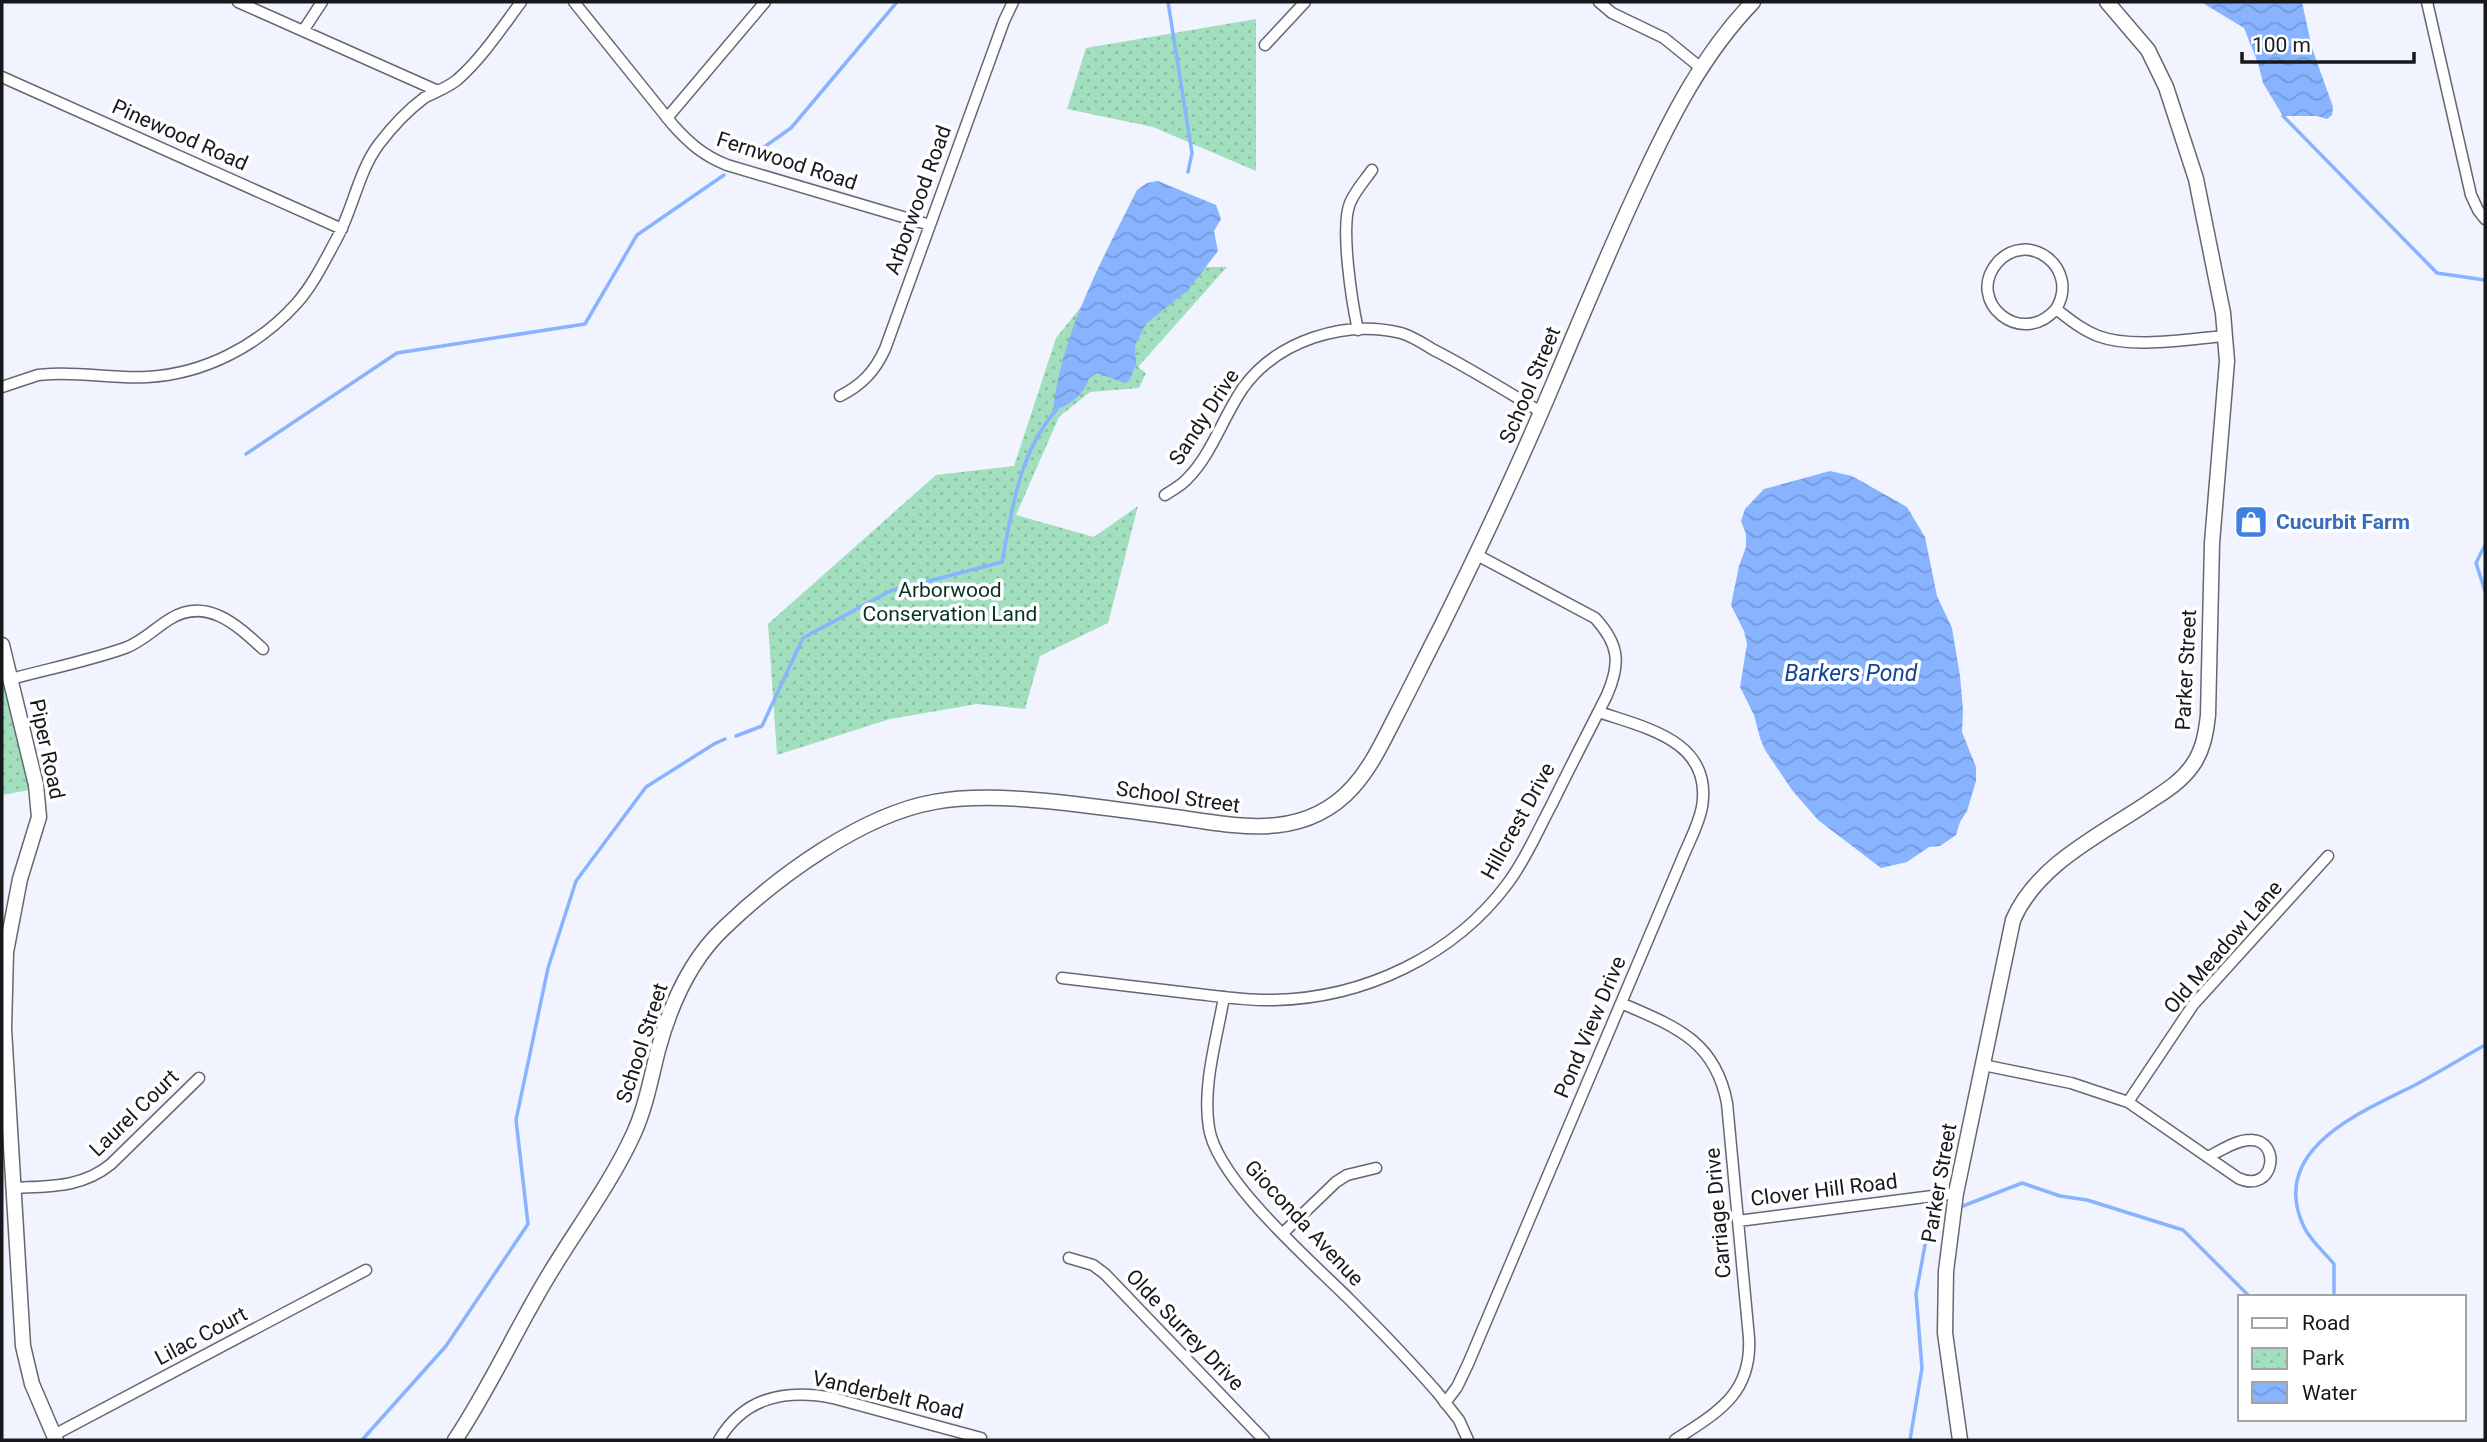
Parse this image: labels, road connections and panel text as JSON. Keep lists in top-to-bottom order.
{
  "streets": {
    "street": [
      "Pinewood Road",
      "Fernwood Road",
      "Arborwood Road",
      "School Street",
      "Sandy Drive",
      "Parker Street",
      "Piper Road",
      "Hillcrest Drive",
      "Old Meadow Lane",
      "Pond View Drive",
      "Laurel Court",
      "Clover Hill Road",
      "Carriage Drive",
      "Gioconda Avenue",
      "Olde Surrey Drive",
      "Lilac Court",
      "Vanderbelt Road"
    ]
  },
  "crossings": [
    ["Fernwood Road", "Arborwood Road"],
    ["School Street", "Sandy Drive"],
    ["School Street", "Hillcrest Drive"],
    ["Parker Street", "Clover Hill Road"],
    ["Piper Road", "Laurel Court"],
    ["Piper Road", "Lilac Court"],
    ["Hillcrest Drive", "Pond View Drive"],
    ["Hillcrest Drive", "Gioconda Avenue"],
    ["Pond View Drive", "Carriage Drive"],
    ["Pond View Drive", "Gioconda Avenue"],
    ["Clover Hill Road", "Carriage Drive"]
  ],
  "water": ["Barkers Pond"],
  "parks": ["Arborwood Conservation Land"],
  "places": {
    "shop": ["Cucurbit Farm"]
  },
  "legend": ["Road", "Park", "Water"],
  "scale_bar": "100 m"
}
